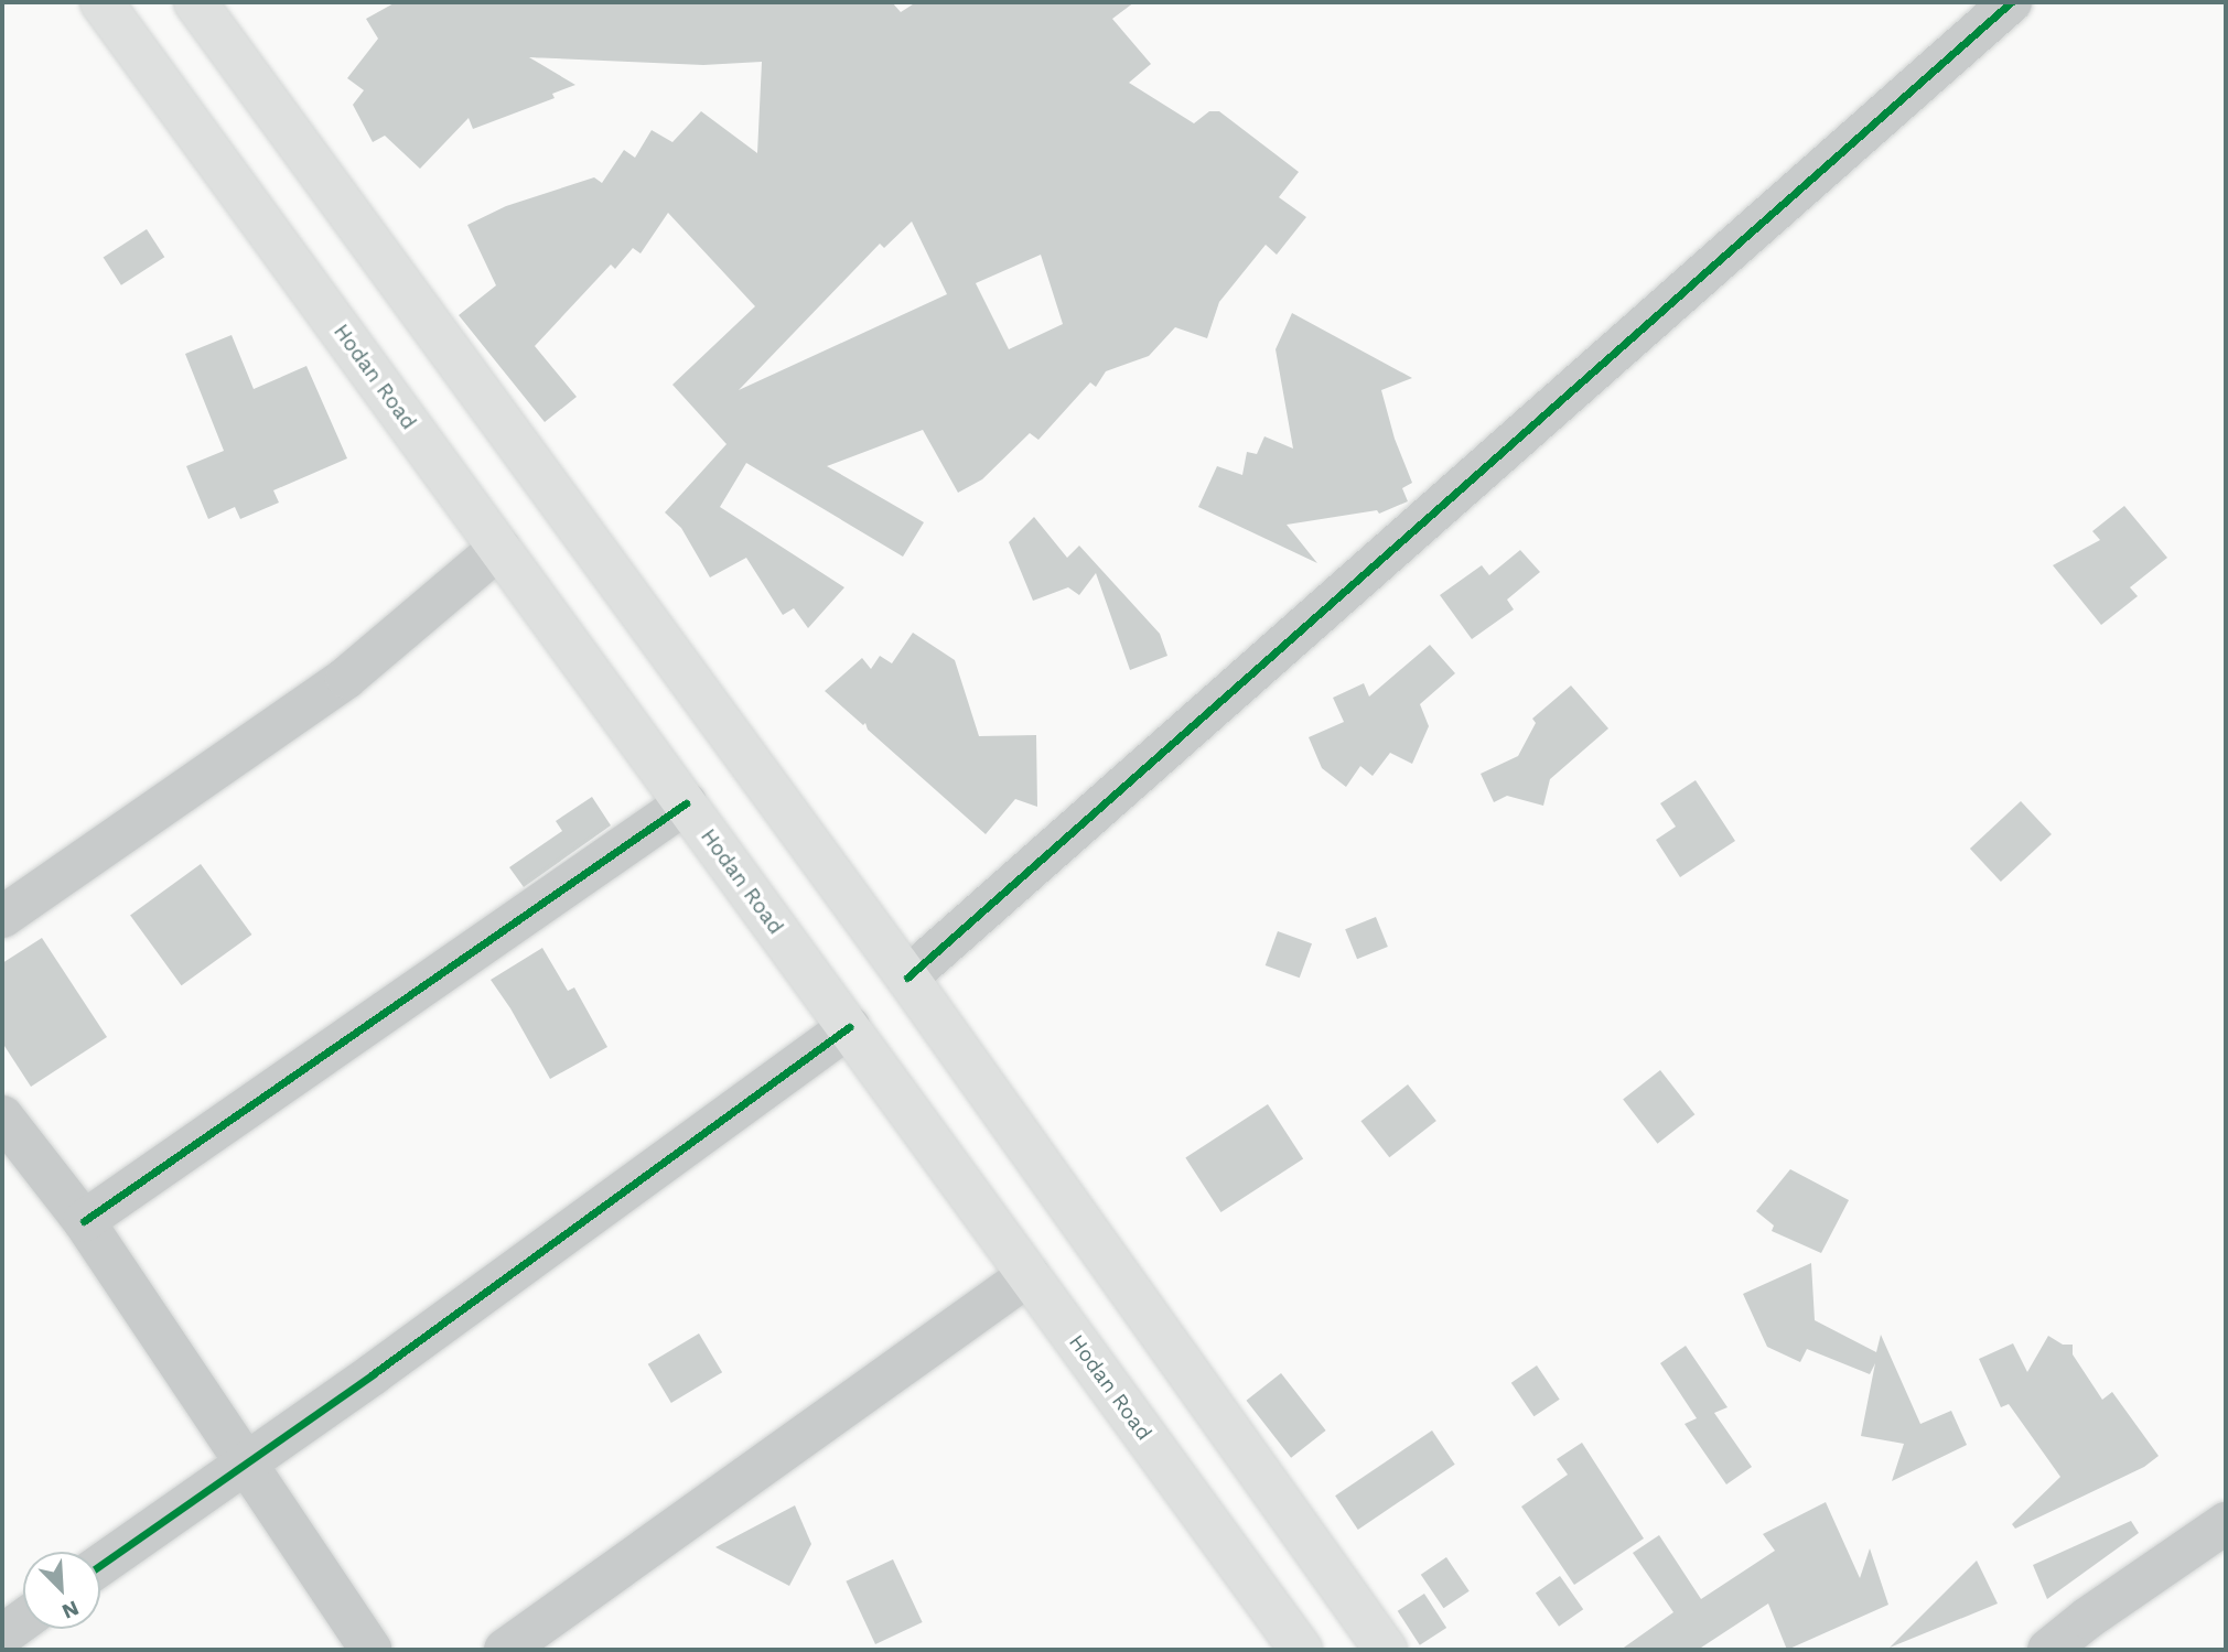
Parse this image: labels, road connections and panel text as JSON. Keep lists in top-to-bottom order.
{
  "streets": {
    "main road": ["Hodan Road"]
  },
  "north": "bottom right"
}
